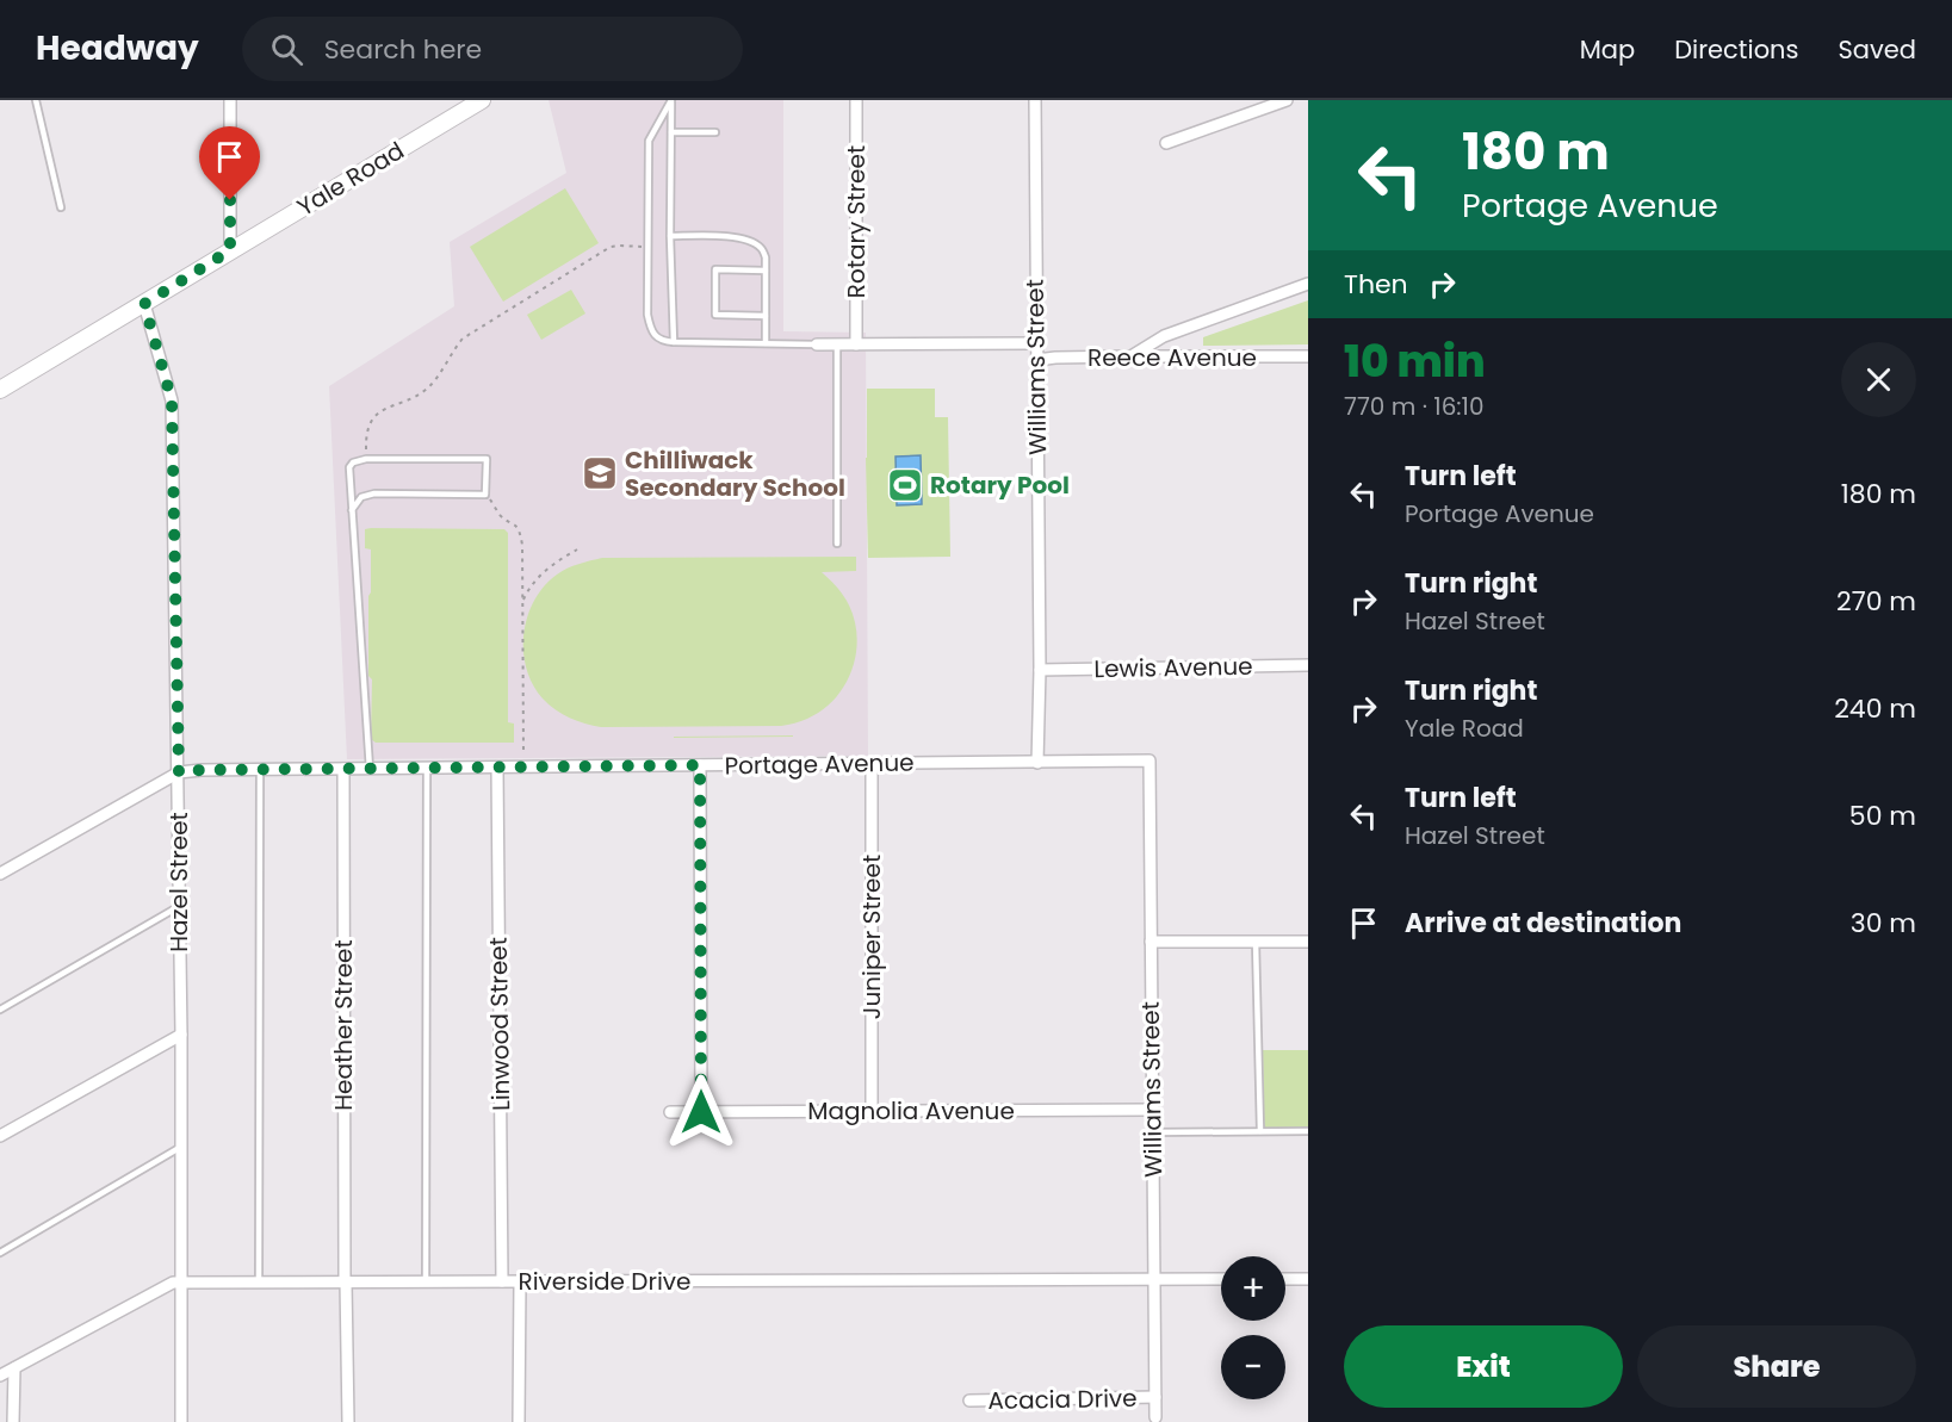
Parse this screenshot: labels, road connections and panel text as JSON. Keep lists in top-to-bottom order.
{
  "streets": {
    "main road": ["Yale Road"],
    "street": [
      "Rotary Street",
      "Reece Avenue",
      "Williams Street",
      "Lewis Avenue",
      "Portage Avenue",
      "Hazel Street",
      "Juniper Street",
      "Linwood Street",
      "Heather Street",
      "Magnolia Avenue",
      "Riverside Drive",
      "Acacia Drive"
    ]
  },
  "crossings": [
    ["Yale Road", "Hazel Street"],
    ["Reece Avenue", "Williams Street"],
    ["Williams Street", "Lewis Avenue"],
    ["Williams Street", "Portage Avenue"],
    ["Williams Street", "Magnolia Avenue"],
    ["Williams Street", "Riverside Drive"],
    ["Williams Street", "Acacia Drive"],
    ["Portage Avenue", "Hazel Street"],
    ["Portage Avenue", "Juniper Street"],
    ["Portage Avenue", "Linwood Street"],
    ["Portage Avenue", "Heather Street"],
    ["Hazel Street", "Riverside Drive"],
    ["Juniper Street", "Magnolia Avenue"],
    ["Linwood Street", "Riverside Drive"],
    ["Heather Street", "Riverside Drive"]
  ],
  "places": {
    "school or university": ["Chilliwack Secondary School"],
    "sports": ["Rotary Pool"]
  },
  "page": {
    "header": "Headway",
    "search": "Search here",
    "nav": ["Map", "Directions", "Saved"],
    "turn": ["180 m", "Portage Avenue"],
    "then": "Then",
    "heading": ["10 min", "770 m · 16:10"],
    "list": [
      {
        "name": "Turn left",
        "note": "Portage Avenue",
        "value": "180 m"
      },
      {
        "name": "Turn right",
        "note": "Hazel Street",
        "value": "270 m"
      },
      {
        "name": "Turn right",
        "note": "Yale Road",
        "value": "240 m"
      },
      {
        "name": "Turn left",
        "note": "Hazel Street",
        "value": "50 m"
      },
      {
        "name": "Arrive at destination",
        "value": "30 m"
      }
    ],
    "map_buttons": ["+", "−"],
    "buttons": ["Exit", "Share"]
  }
}
